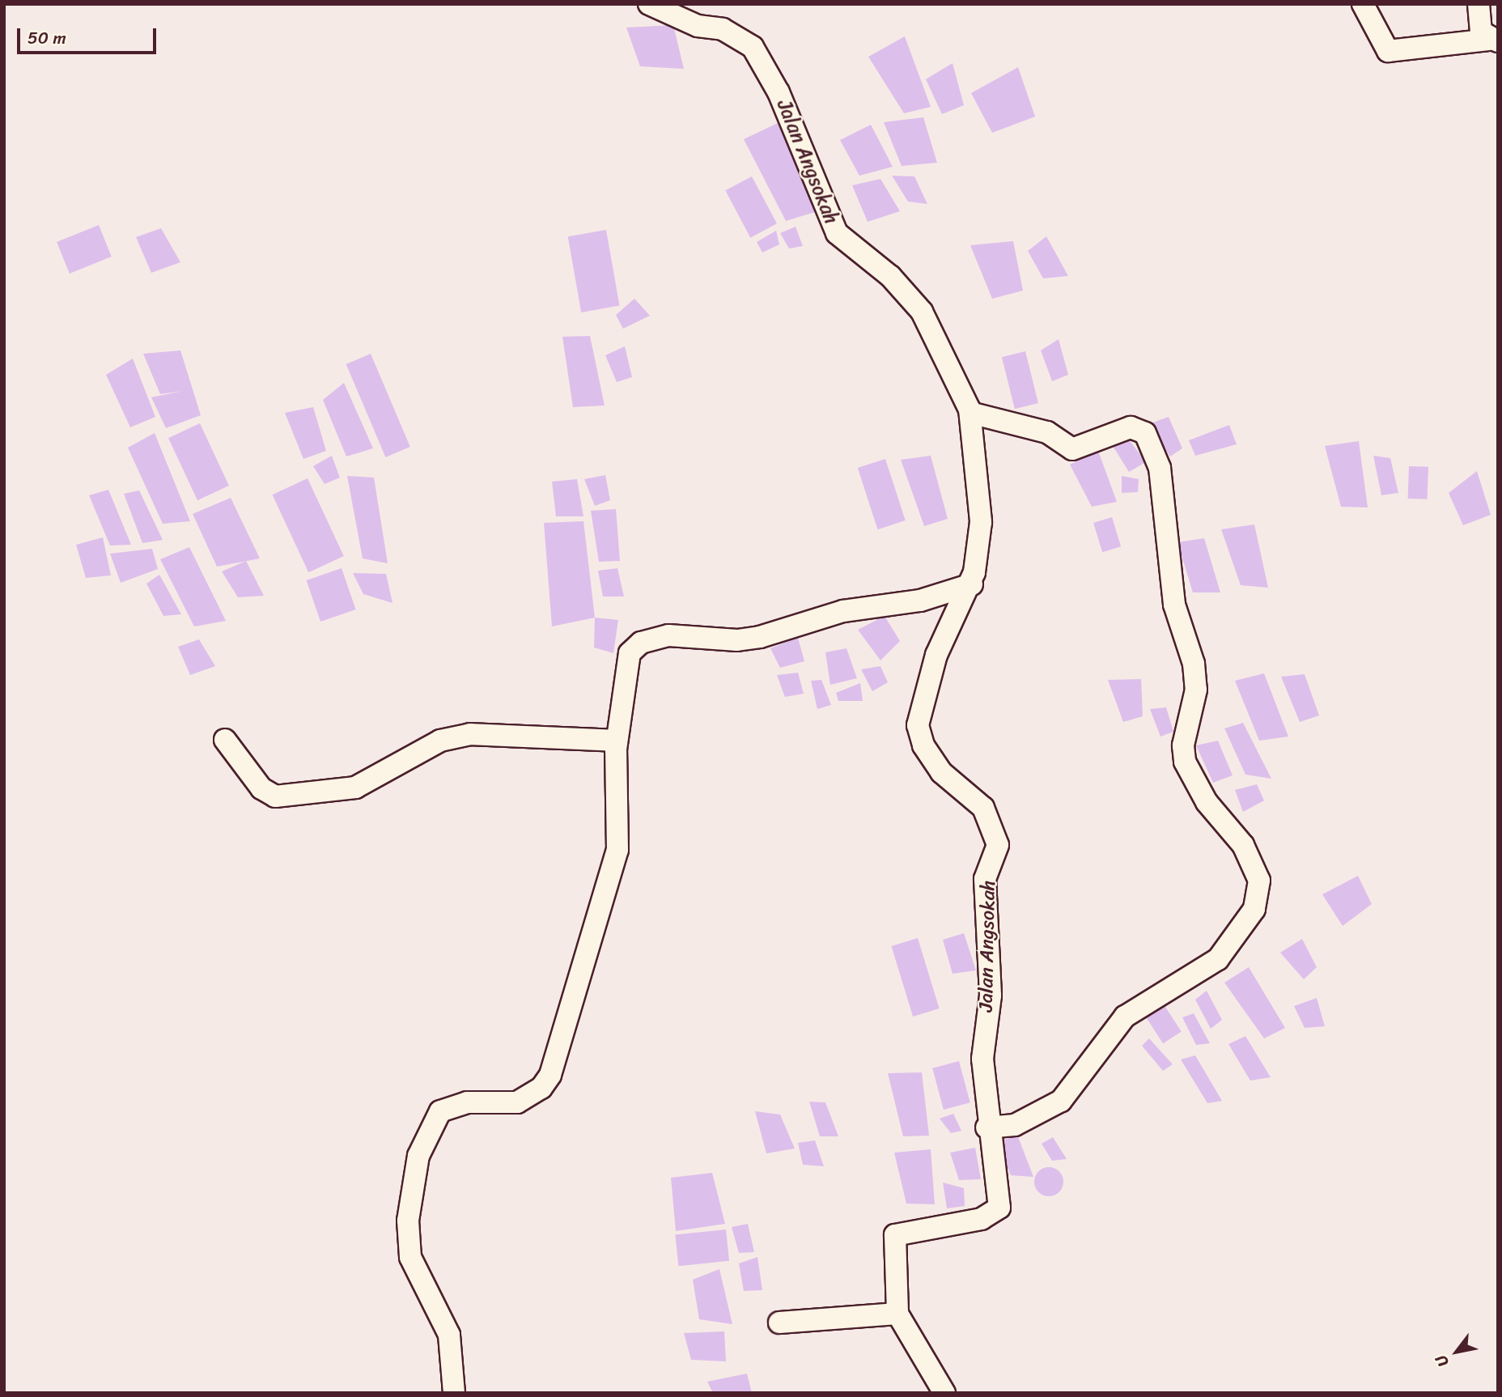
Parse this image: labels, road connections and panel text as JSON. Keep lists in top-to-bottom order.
{
  "streets": {
    "street": ["Jalan Angsokah"]
  },
  "scale_bar": "50 m",
  "north": "bottom left"
}
